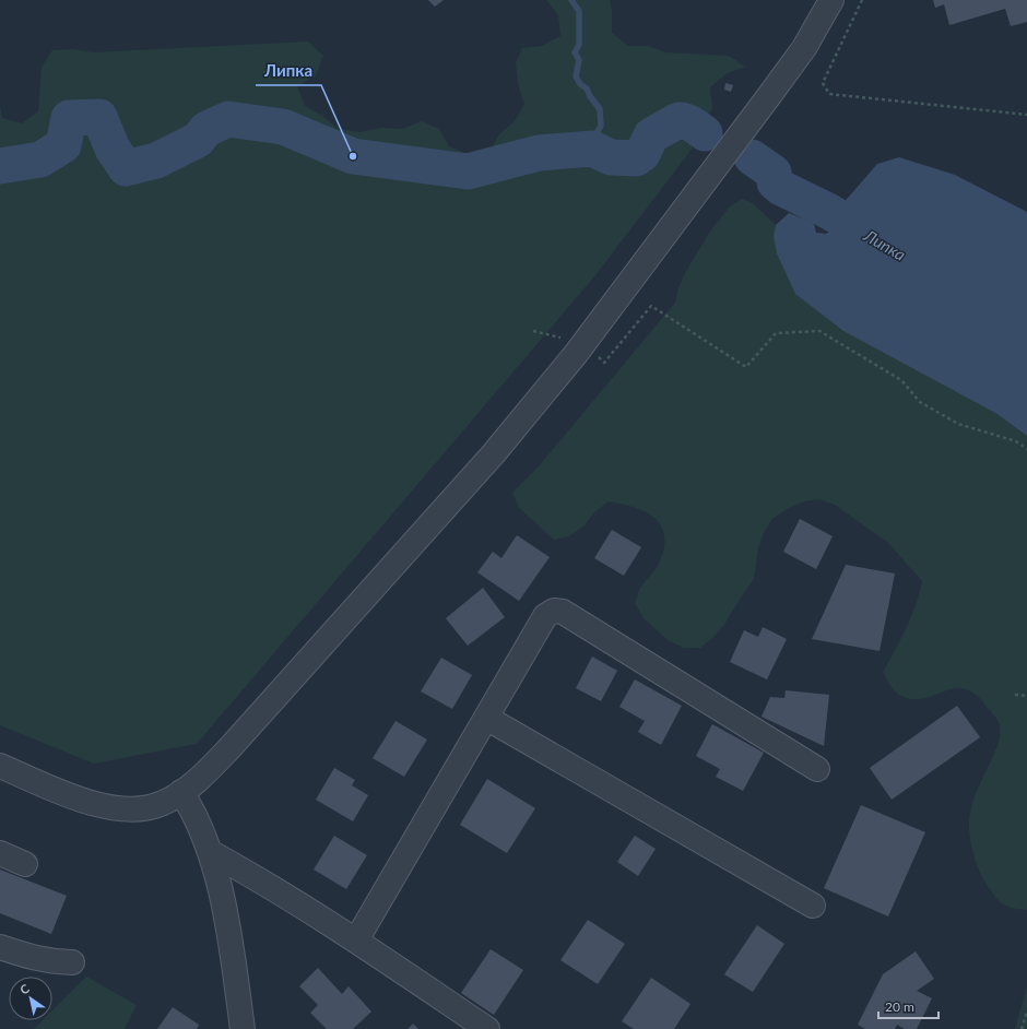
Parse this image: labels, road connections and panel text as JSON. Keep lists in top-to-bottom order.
{
  "water": ["Липка"],
  "places": ["Липка"],
  "scale_bar": "20 m",
  "north": "top left"
}
